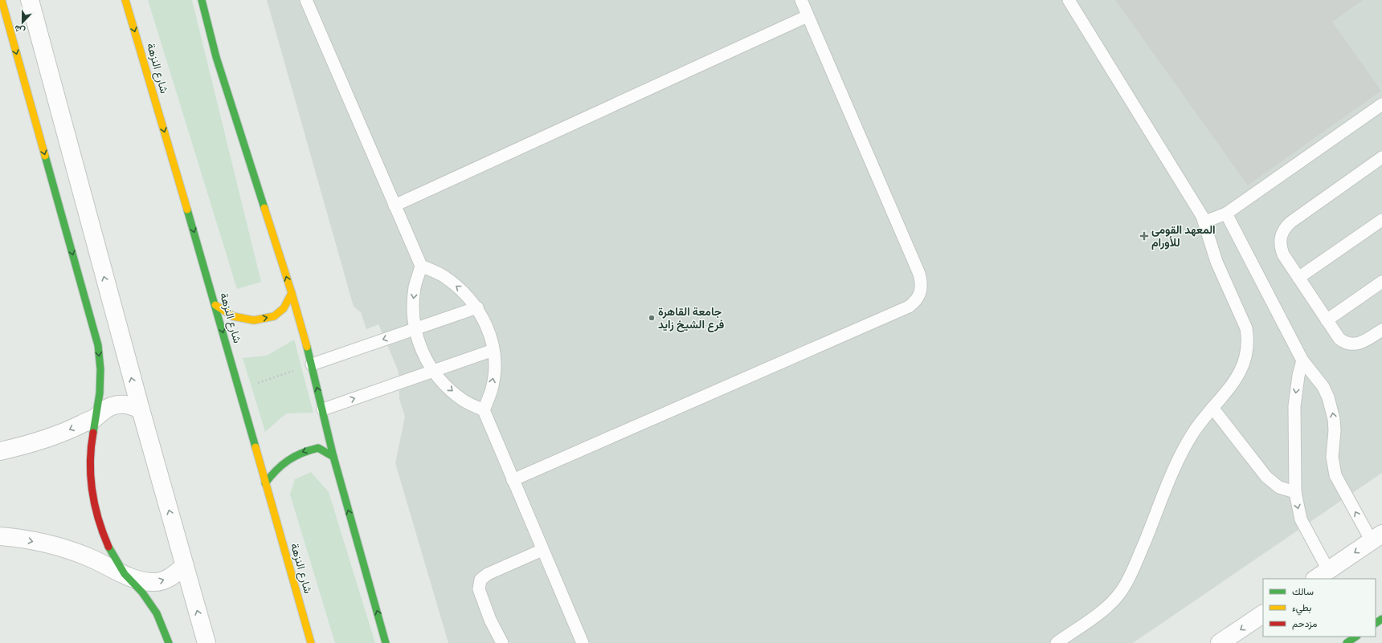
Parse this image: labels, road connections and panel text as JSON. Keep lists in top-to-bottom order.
{
  "streets": {
    "main road": ["شارع النزهة"]
  },
  "one_way": ["شارع النزهة"],
  "places": {
    "health": ["المعهد القومى للأورام"],
    "other": ["جامعة القاهرة فرع الشيخ زايد"]
  },
  "legend": ["سالك", "بطيء", "مزدحم"],
  "north": "bottom"
}
